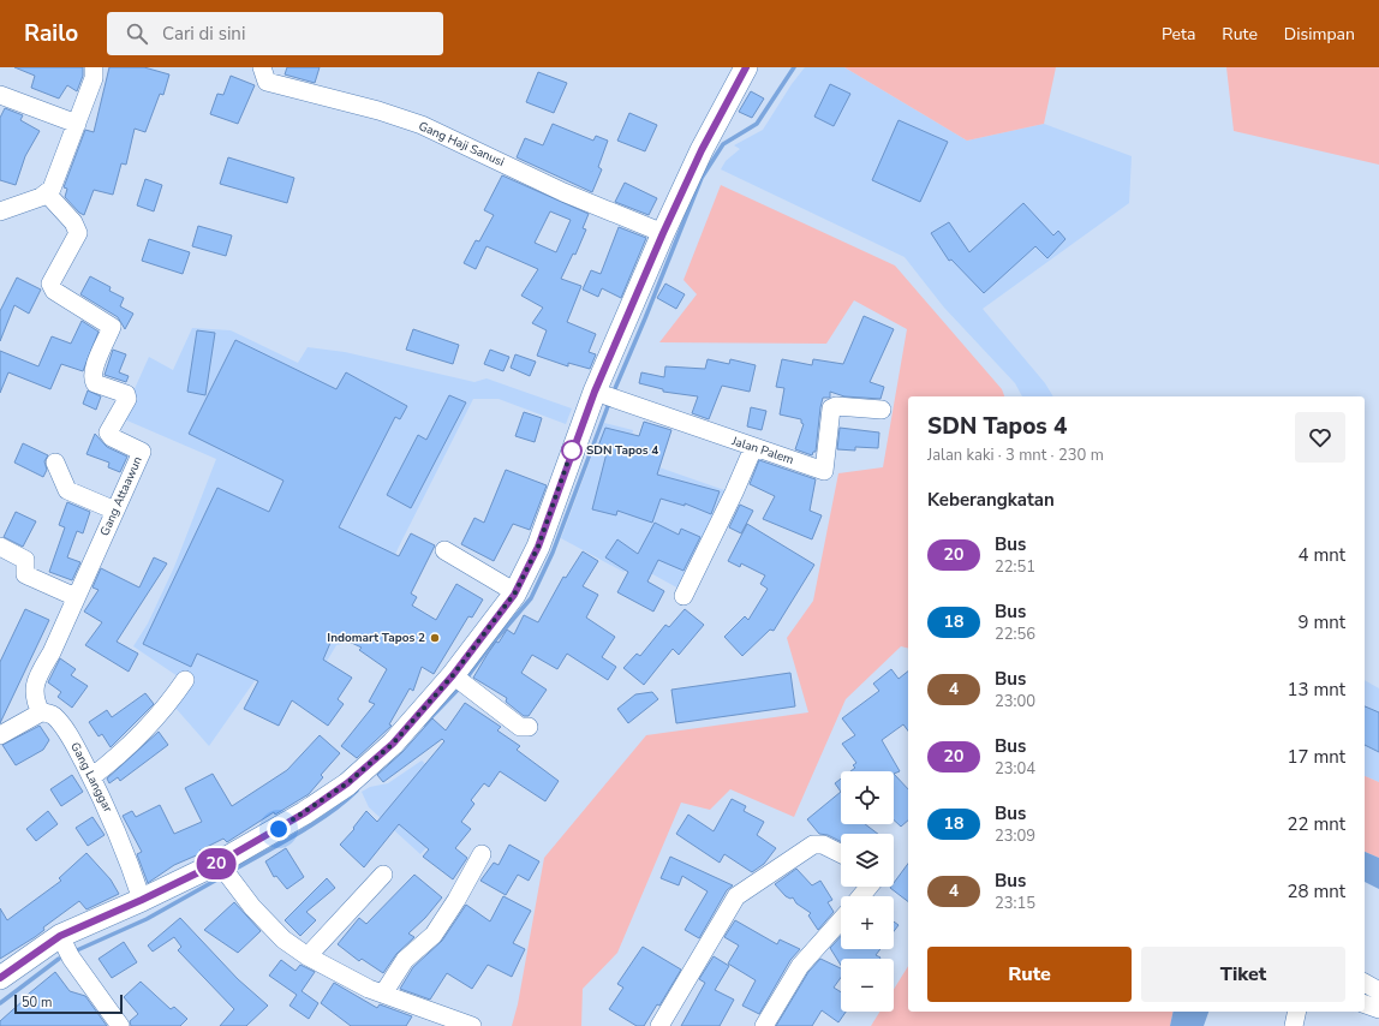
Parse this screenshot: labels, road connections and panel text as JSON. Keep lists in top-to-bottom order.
{
  "streets": {
    "street": [
      "Gang Haji Sanusi",
      "Jalan Palem",
      "Gang Attaawun",
      "Gang Langgar"
    ]
  },
  "crossings": [
    ["Gang Attaawun", "Gang Langgar"]
  ],
  "places": ["SDN Tapos 4", "Indomart Tapos 2"],
  "lines": ["bus line 20"],
  "scale_bar": "50 m",
  "page": {
    "header": "Railo",
    "search": "Cari di sini",
    "nav": ["Peta", "Rute", "Disimpan"],
    "on_map": "20",
    "heading": [
      ["SDN Tapos 4", "Jalan kaki · 3 mnt · 230 m"],
      "Keberangkatan"
    ],
    "list": [
      {
        "mark": "20",
        "name": "Bus",
        "note": "22:51",
        "value": "4 mnt"
      },
      {
        "mark": "18",
        "name": "Bus",
        "note": "22:56",
        "value": "9 mnt"
      },
      {
        "mark": "4",
        "name": "Bus",
        "note": "23:00",
        "value": "13 mnt"
      },
      {
        "mark": "20",
        "name": "Bus",
        "note": "23:04",
        "value": "17 mnt"
      },
      {
        "mark": "18",
        "name": "Bus",
        "note": "23:09",
        "value": "22 mnt"
      },
      {
        "mark": "4",
        "name": "Bus",
        "note": "23:15",
        "value": "28 mnt"
      }
    ],
    "map_buttons": ["+", "−"],
    "buttons": ["Rute", "Tiket"],
    "scale": "50 m"
  }
}
